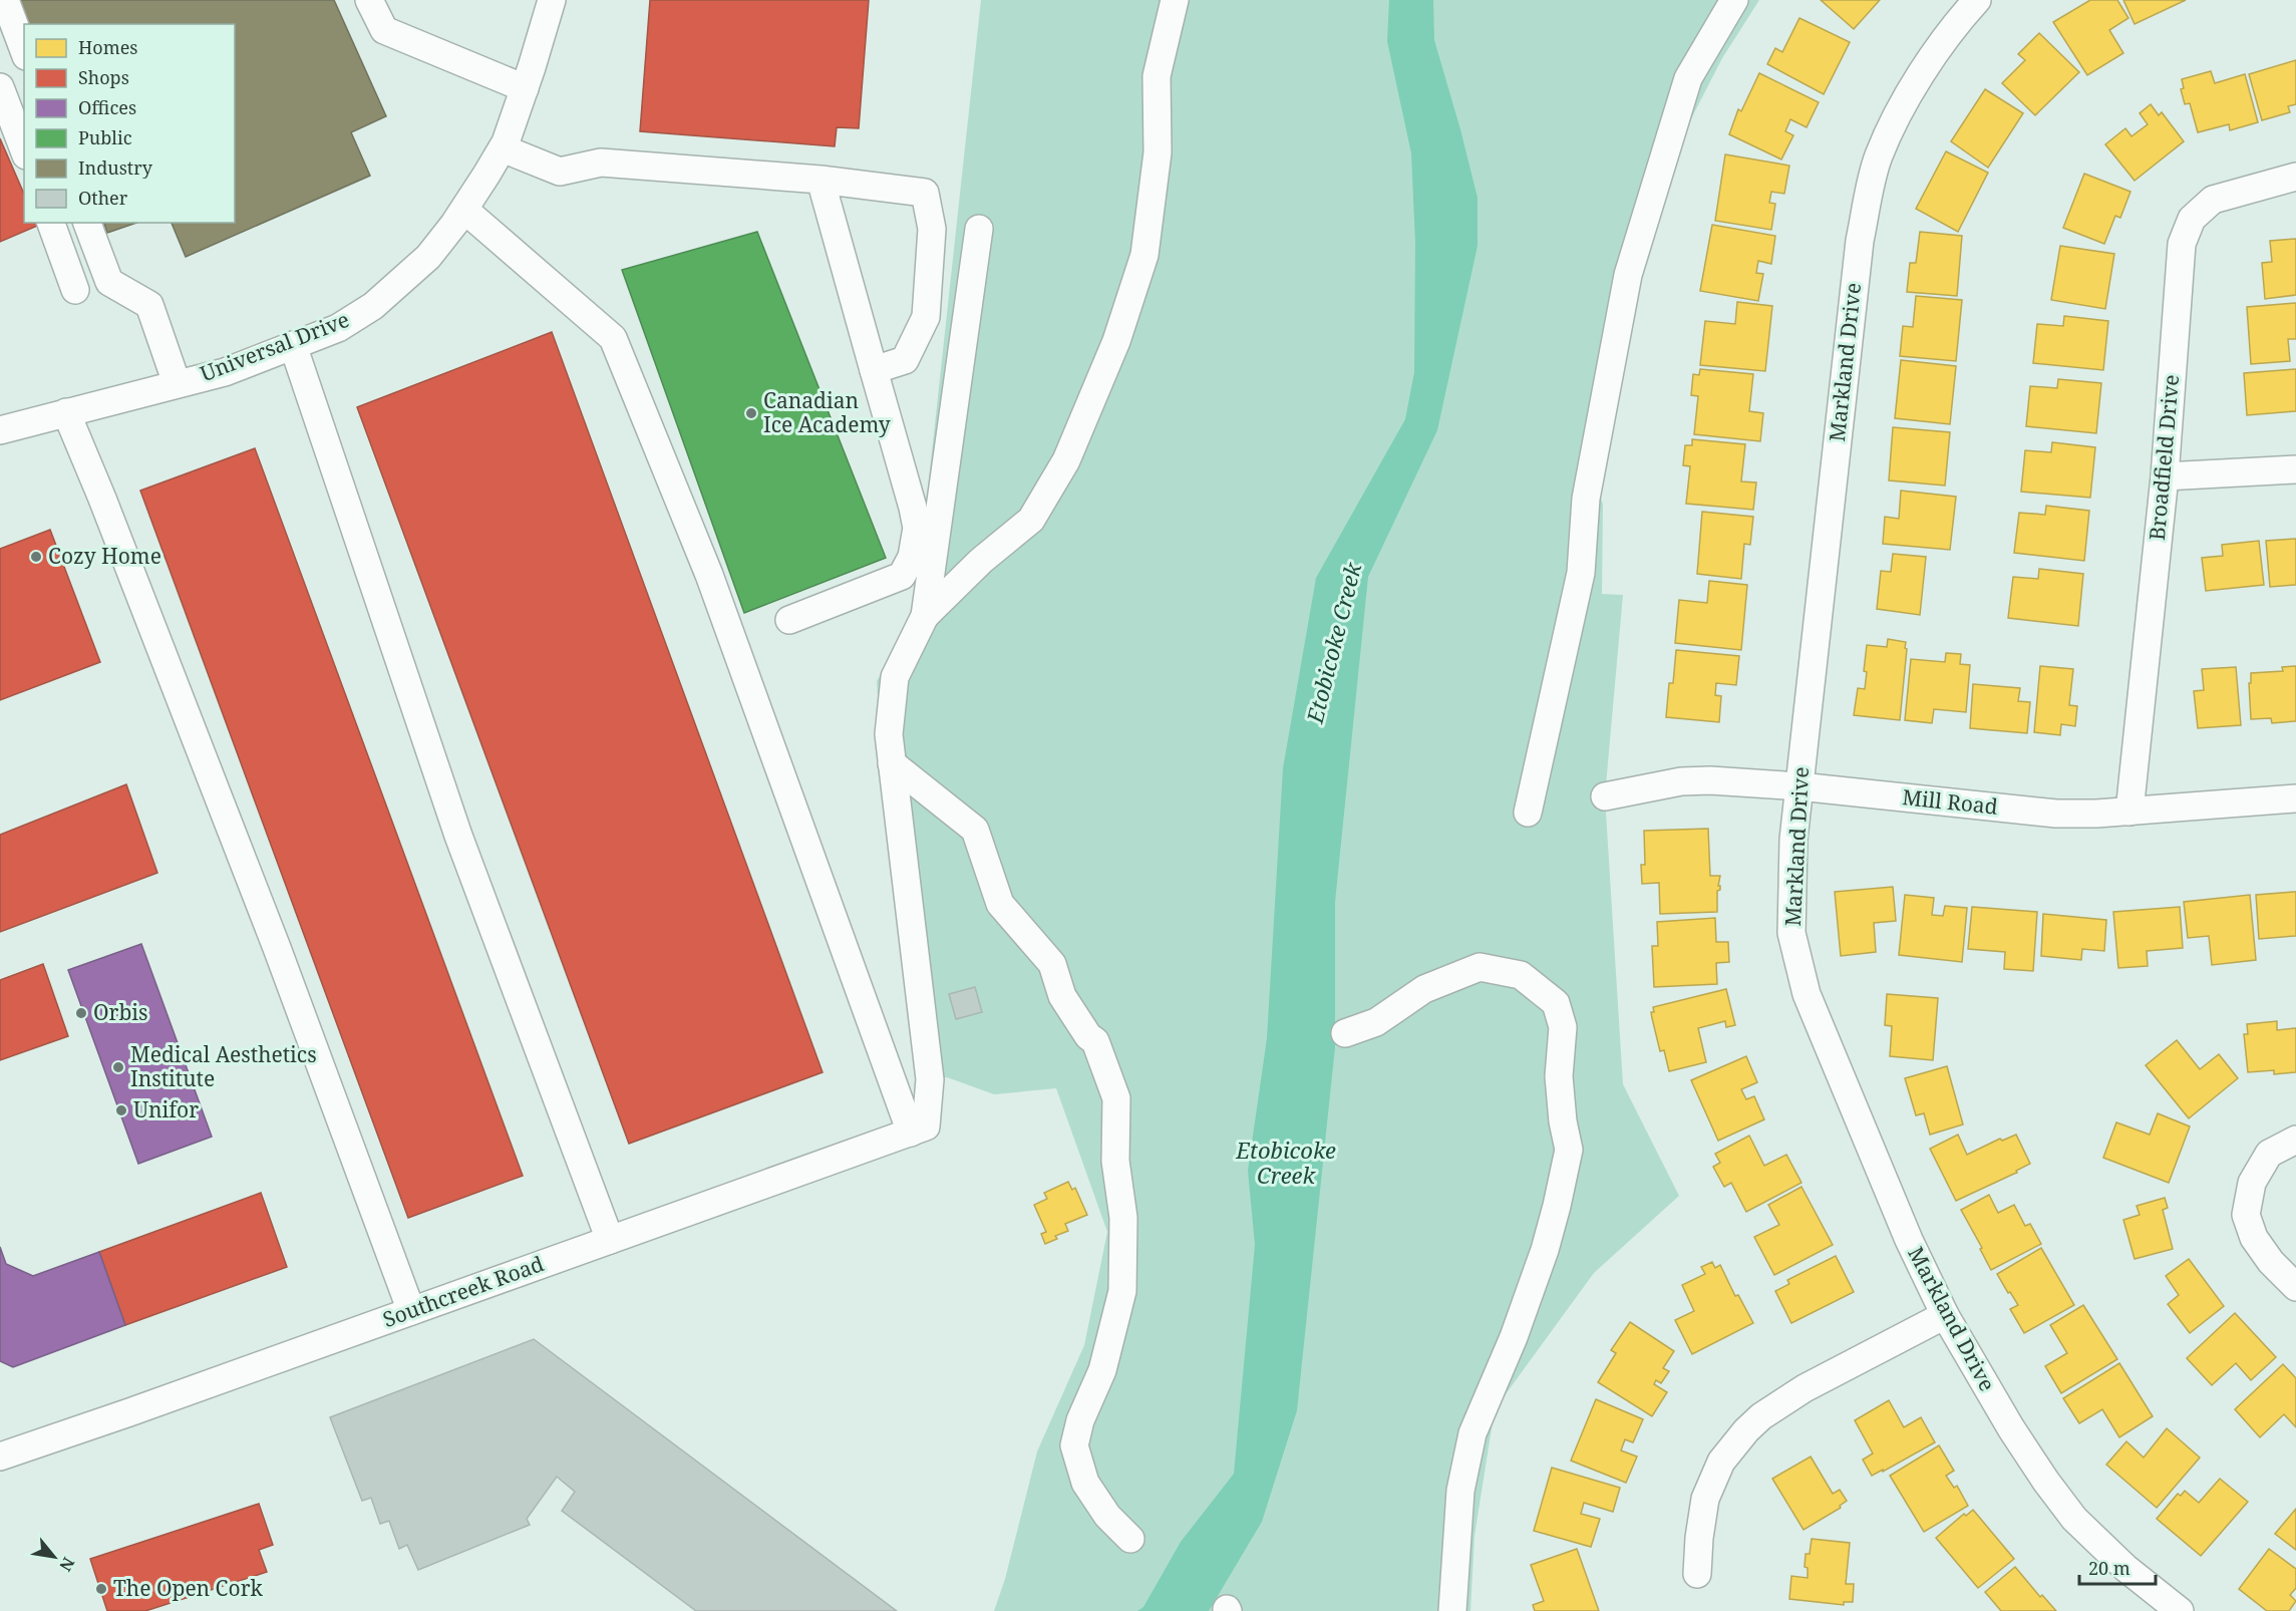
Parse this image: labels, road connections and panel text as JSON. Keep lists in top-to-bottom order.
{
  "streets": {
    "street": [
      "Universal Drive",
      "Markland Drive",
      "Broadfield Drive",
      "Mill Road",
      "Southcreek Road"
    ]
  },
  "crossings": [
    ["Markland Drive", "Mill Road"],
    ["Broadfield Drive", "Mill Road"]
  ],
  "water": ["Etobicoke Creek"],
  "places": [
    "Canadian Ice Academy",
    "Cozy Home",
    "Orbis",
    "Medical Aesthetics Institute",
    "Unifor",
    "The Open Cork"
  ],
  "legend": [
    "Homes",
    "Shops",
    "Offices",
    "Public",
    "Industry",
    "Other"
  ],
  "scale_bar": "20 m",
  "north": "bottom right"
}
